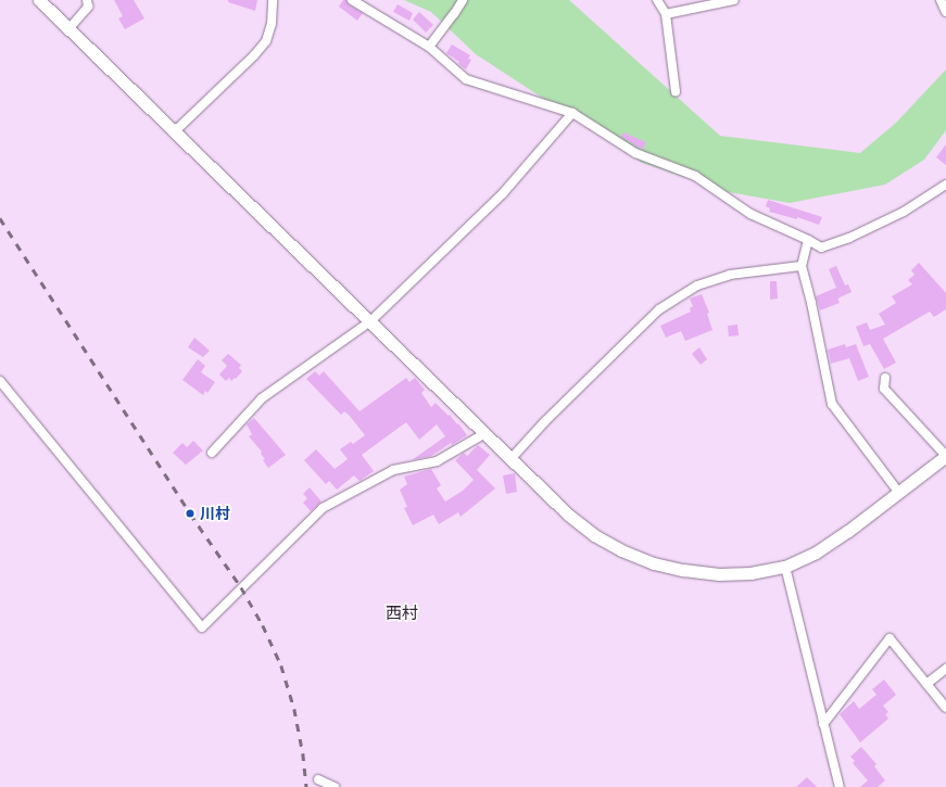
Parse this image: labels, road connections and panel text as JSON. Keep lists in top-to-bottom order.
{
  "districts": ["西村"],
  "places": ["川村"]
}
